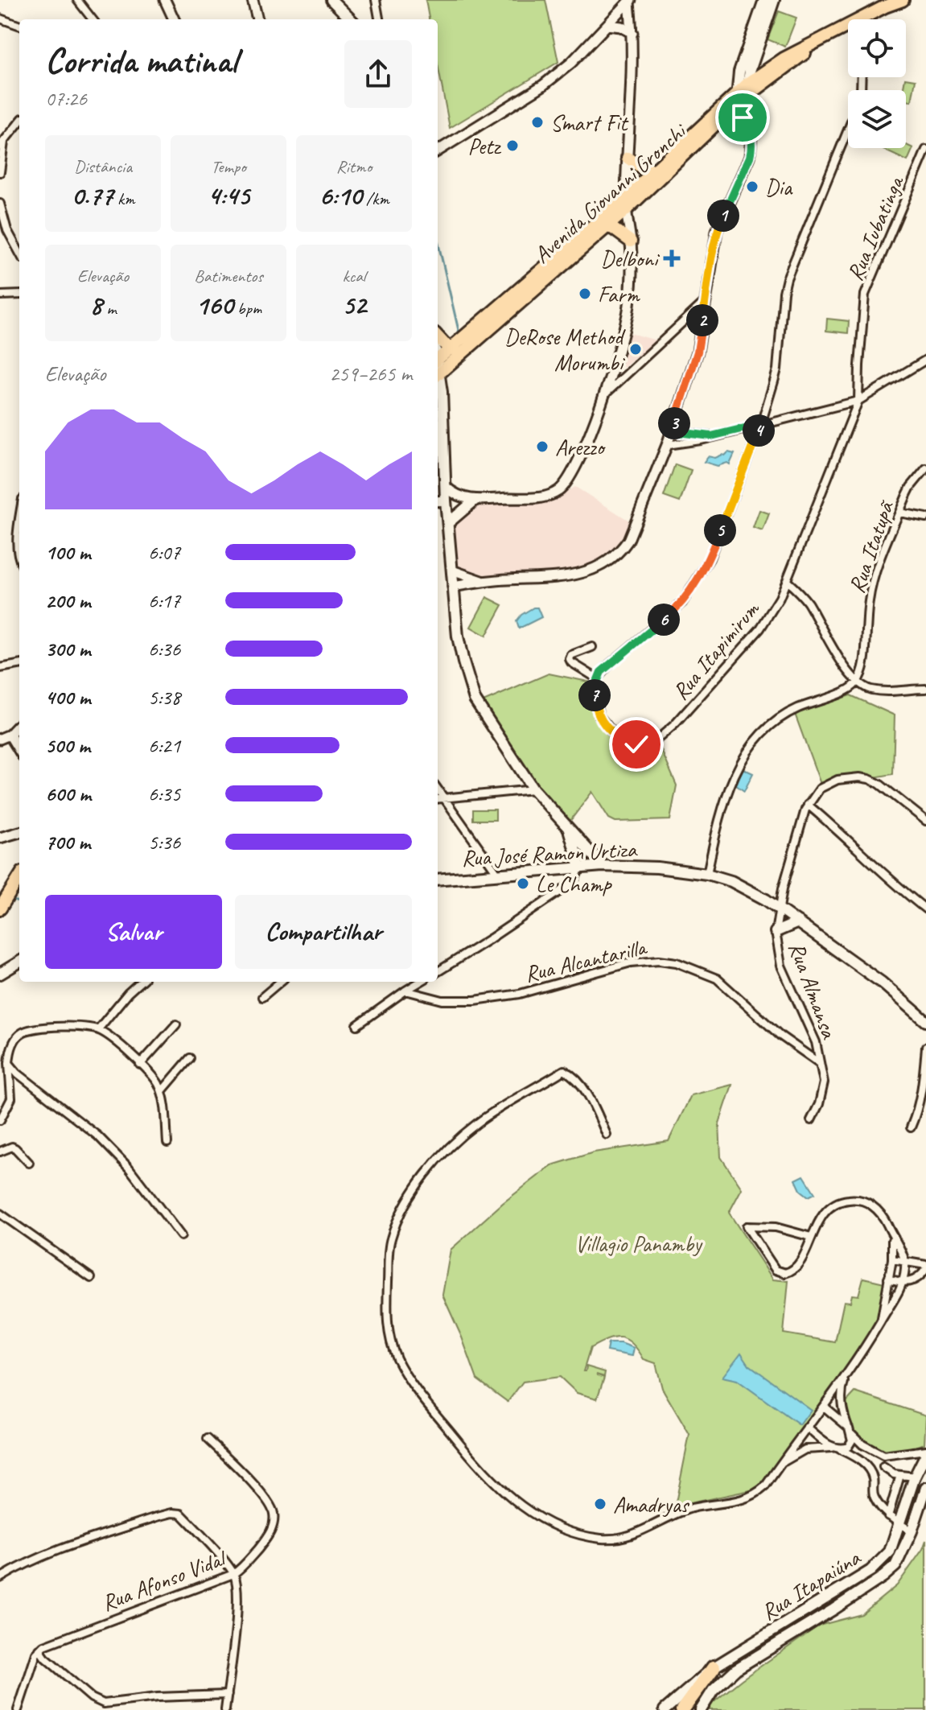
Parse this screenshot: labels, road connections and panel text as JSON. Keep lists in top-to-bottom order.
{
  "streets": {
    "main road": ["Avenida Giovanni Gronchi", "Rua José Ramon Urtiza", "Rua Itapaiúna"],
    "street": [
      "Rua Iubatinga",
      "Rua Itatupã",
      "Rua Itapimirum",
      "Rua Alcantarilla",
      "Rua Almansa",
      "Rua Afonso Vidal"
    ]
  },
  "crossings": [
    ["Rua Iubatinga", "Rua Itapimirum"],
    ["Rua José Ramon Urtiza", "Rua Almansa"],
    ["Rua Alcantarilla", "Rua Almansa"]
  ],
  "parks": ["Villagio Panamby"],
  "places": {
    "other": [
      "Smart Fit",
      "Petz",
      "Dia",
      "Farm",
      "DeRose Method Morumbi",
      "Arezzo",
      "Le Champ",
      "Amadryas"
    ],
    "health": ["Delboni"]
  },
  "page": {
    "heading": ["Corrida matinal", "07:26"],
    "stats": [
      ["Distância", "0.77 km"],
      ["Tempo", "4:45"],
      ["Ritmo", "6:10 /km"],
      ["Elevação", "8 m"],
      ["Batimentos", "160 bpm"],
      ["kcal", "52"]
    ],
    "pins": [
      "1",
      "2",
      "3",
      "4",
      "5",
      "6",
      "7"
    ],
    "chart": ["Elevação", "259–265 m"],
    "list": [
      {
        "name": "100 m",
        "note": "6:07"
      },
      {
        "name": "200 m",
        "note": "6:17"
      },
      {
        "name": "300 m",
        "note": "6:36"
      },
      {
        "name": "400 m",
        "note": "5:38"
      },
      {
        "name": "500 m",
        "note": "6:21"
      },
      {
        "name": "600 m",
        "note": "6:35"
      },
      {
        "name": "700 m",
        "note": "5:36"
      }
    ],
    "buttons": ["Salvar", "Compartilhar"]
  }
}
